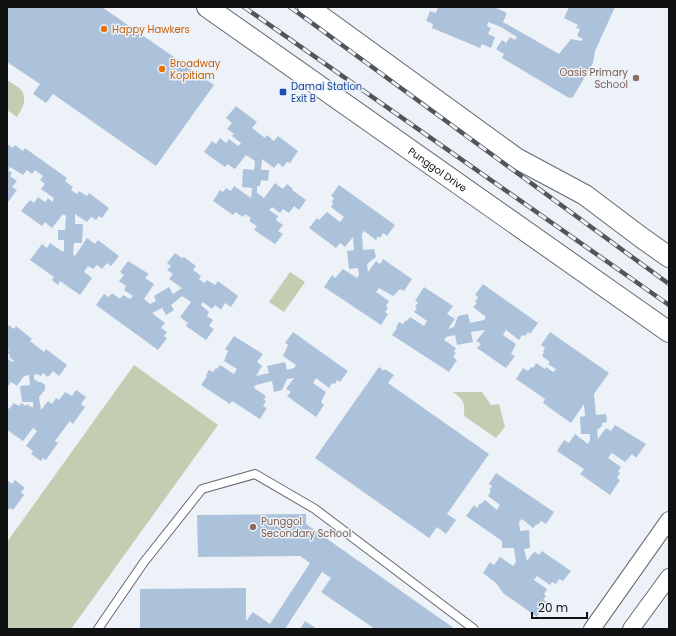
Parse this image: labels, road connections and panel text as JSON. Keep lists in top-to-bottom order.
{
  "streets": {
    "street": ["Punggol Drive"]
  },
  "places": {
    "other": [
      "Happy Hawkers",
      "Broadway Kopitiam",
      "Oasis Primary School",
      "Punggol Secondary School"
    ],
    "transit": ["Damai Station Exit B"]
  },
  "scale_bar": "20 m"
}
